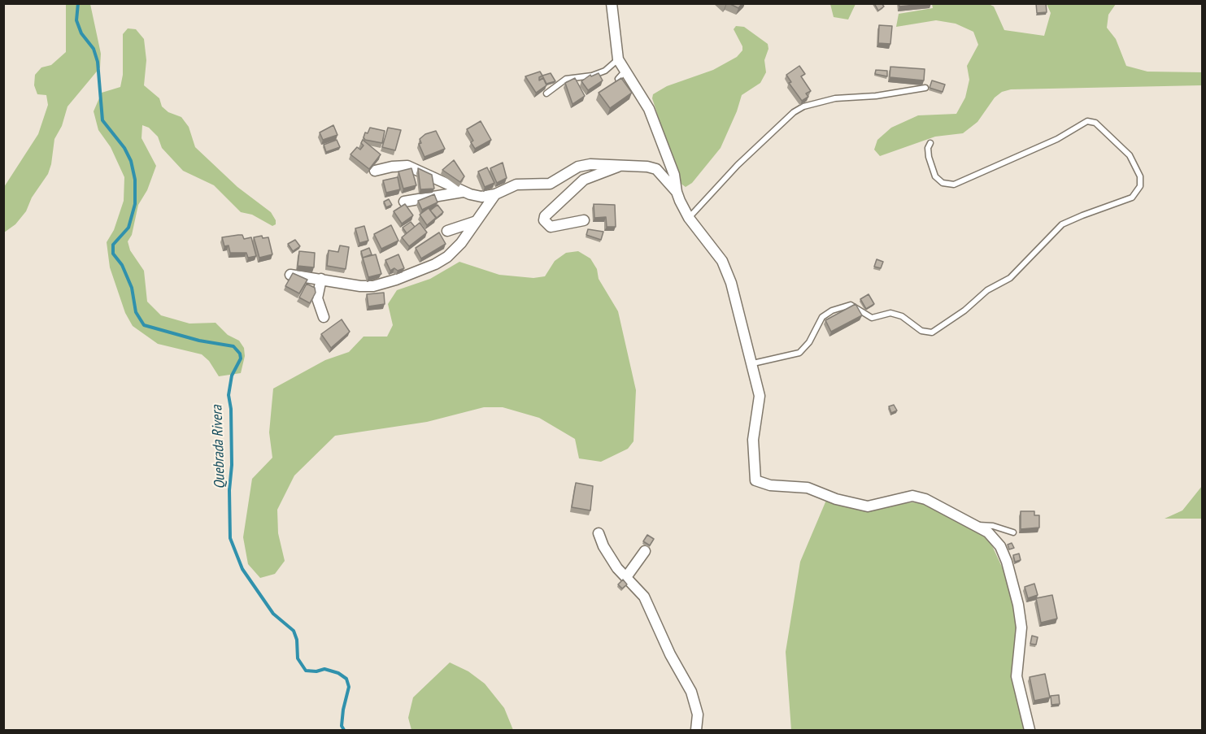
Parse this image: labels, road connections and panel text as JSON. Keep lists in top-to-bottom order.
{
  "water": ["Quebrada Rivera"]
}
